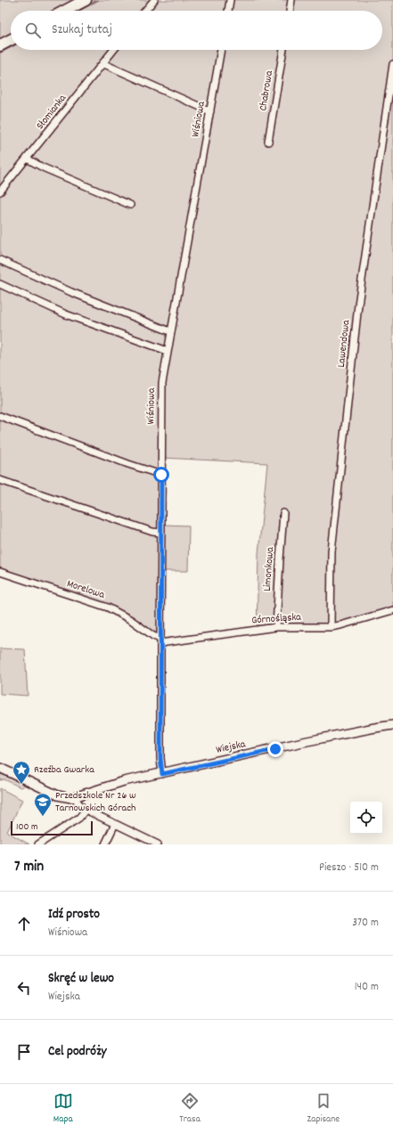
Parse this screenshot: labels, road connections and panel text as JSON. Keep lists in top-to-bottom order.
{
  "streets": {
    "street": [
      "Chabrowa",
      "Słomianka",
      "Wiśniowa",
      "Lawendowa",
      "Limonkowa",
      "Morelowa",
      "Górnośląska",
      "Wiejska"
    ]
  },
  "crossings": [
    ["Wiśniowa", "Morelowa"],
    ["Wiśniowa", "Górnośląska"],
    ["Wiśniowa", "Wiejska"],
    ["Lawendowa", "Górnośląska"],
    ["Limonkowa", "Górnośląska"],
    ["Morelowa", "Górnośląska"]
  ],
  "places": {
    "place": ["Rzeźba Gwarka"],
    "school or university": ["Przedszkole Nr 26 w Tarnowskich Górach"]
  },
  "scale_bar": "100 m",
  "page": {
    "search": "Szukaj tutaj",
    "scale": "100 m",
    "heading": ["7 min", "Pieszo · 510 m"],
    "list": [
      ["Idź prosto", "Wiśniowa", "370 m"],
      ["Skręć w lewo", "Wiejska", "140 m"],
      "Cel podróży"
    ],
    "nav": ["Mapa", "Trasa", "Zapisane"]
  }
}
